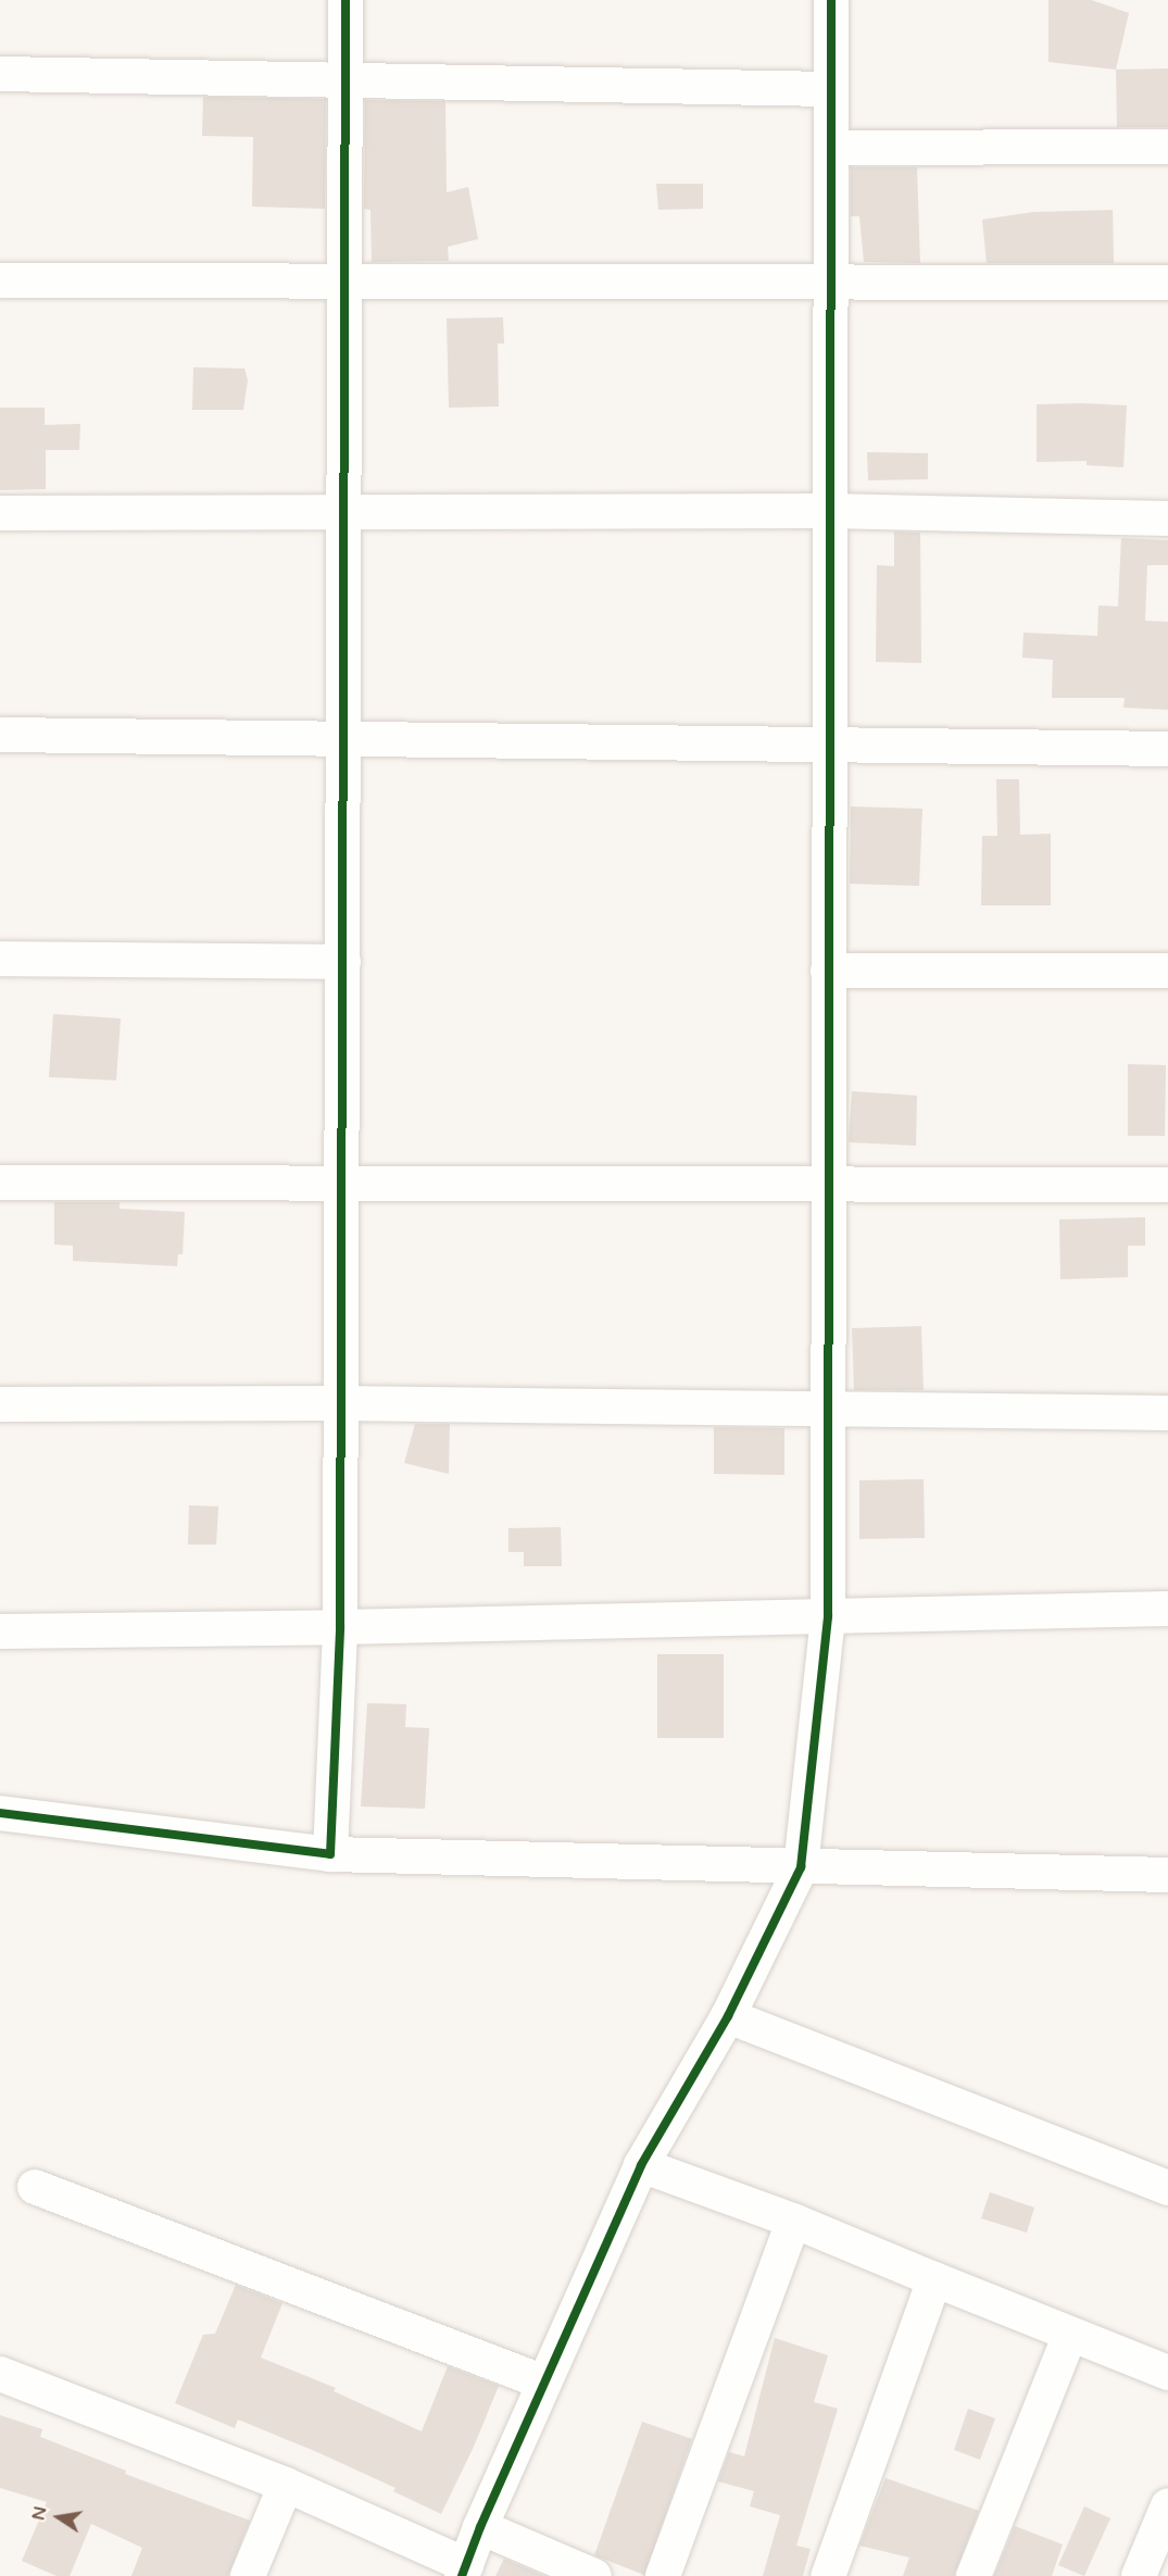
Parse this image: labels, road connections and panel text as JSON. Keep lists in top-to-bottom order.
{
  "north": "left"
}
